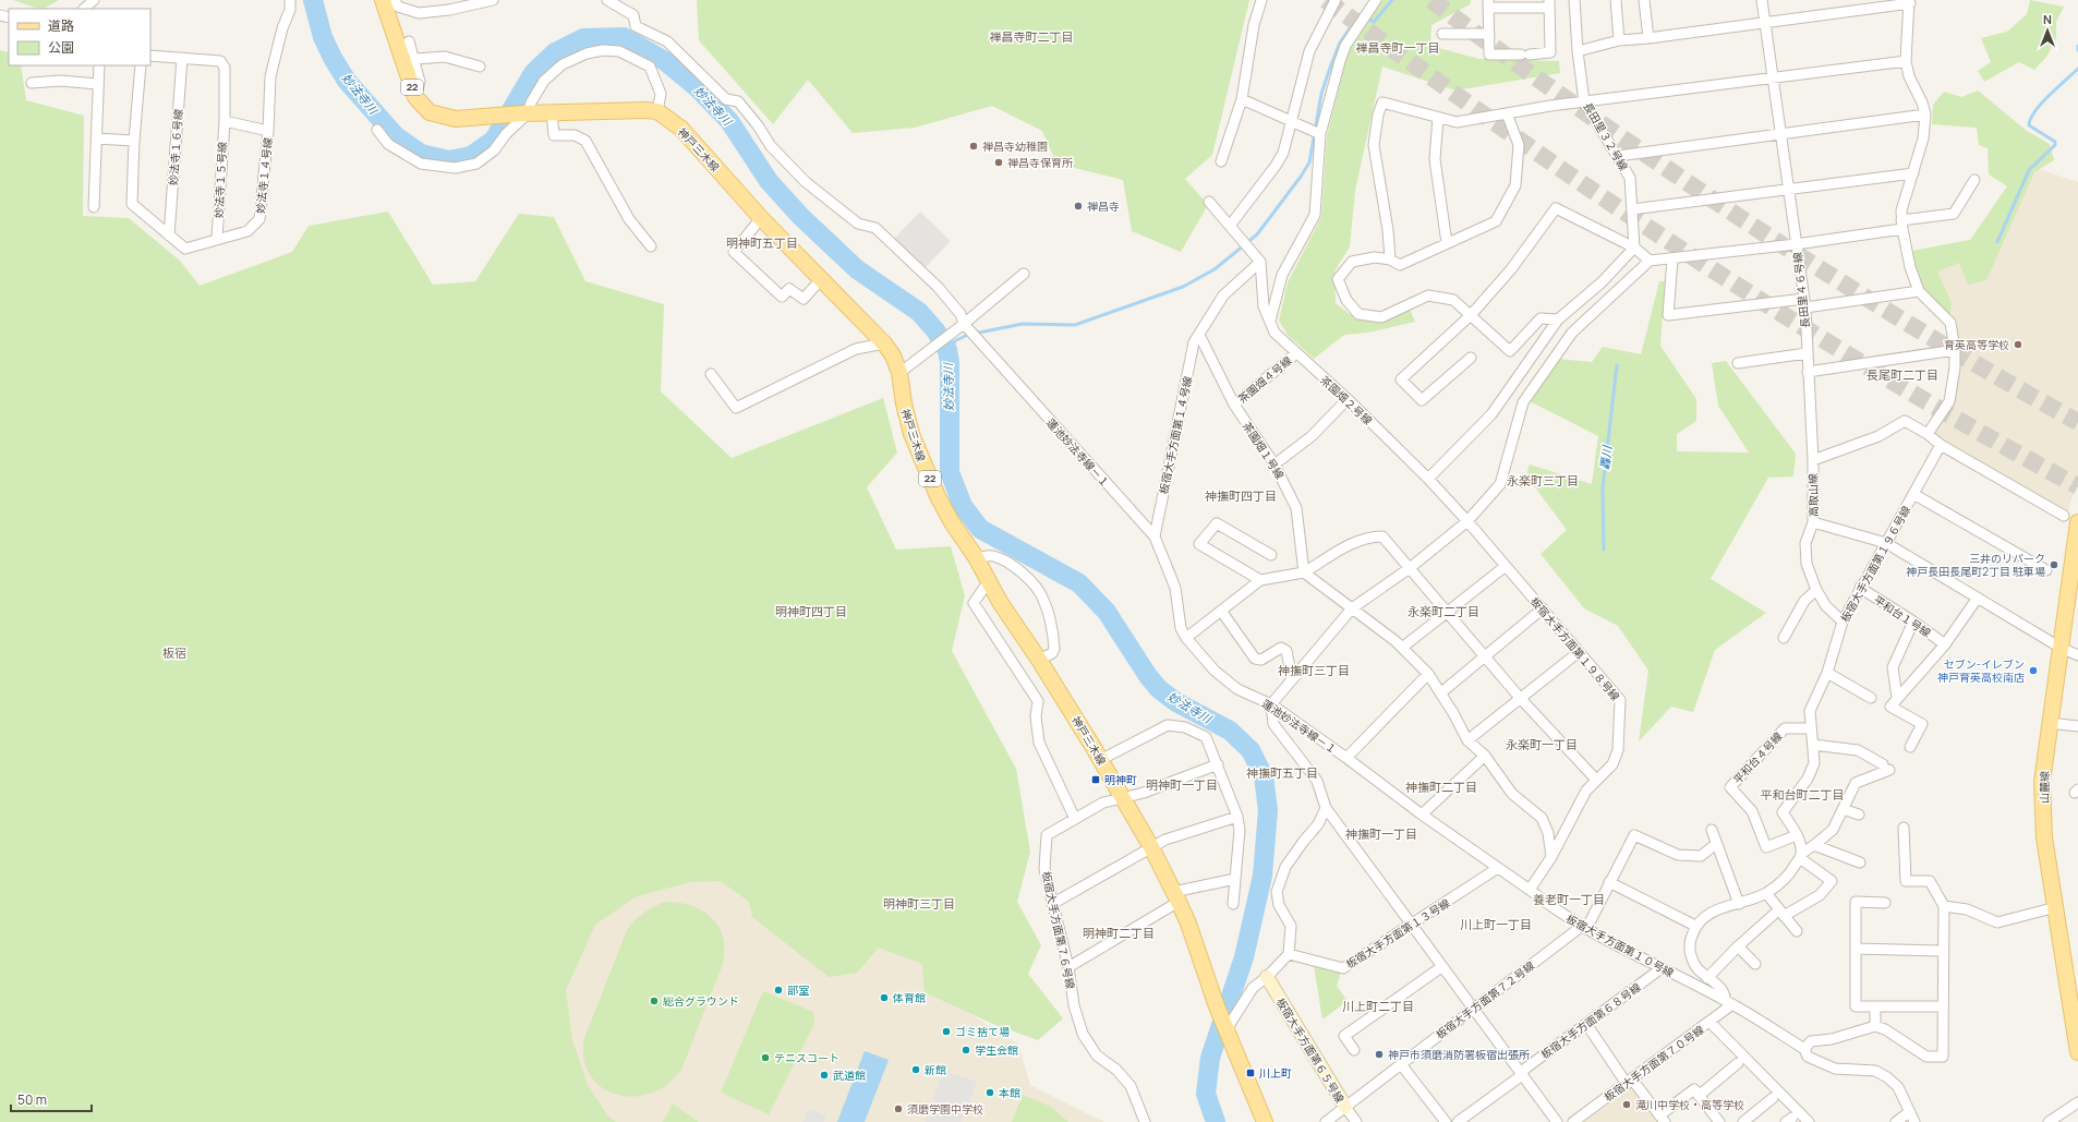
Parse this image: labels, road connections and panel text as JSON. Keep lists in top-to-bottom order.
{
  "streets": {
    "main road": ["22", "神戸三木線", "山麓線"],
    "street": [
      "長田里３２号線",
      "妙法寺１６号線",
      "妙法寺１４号線",
      "妙法寺１５号線",
      "長田里４６号線",
      "茶園畑４号線",
      "茶園畑２号線",
      "板宿大手方面第１４号線",
      "茶園畑１号線",
      "蓮池妙法寺線－１",
      "高取山線",
      "板宿大手方面第１９６号線",
      "平和台１号線",
      "板宿大手方面第１９８号線",
      "平和台４号線",
      "板宿大手方面第７６号線",
      "板宿大手方面第１３号線",
      "板宿大手方面第１０号線",
      "板宿大手方面第７２号線",
      "板宿大手方面第６８号線",
      "板宿大手方面第６５号線",
      "板宿大手方面第７０号線"
    ]
  },
  "crossings": [
    ["22", "神戸三木線"],
    ["妙法寺１６号線", "妙法寺１４号線"],
    ["妙法寺１６号線", "妙法寺１５号線"],
    ["神戸三木線", "板宿大手方面第７６号線"],
    ["妙法寺１４号線", "妙法寺１５号線"],
    ["長田里４６号線", "高取山線"],
    ["茶園畑４号線", "茶園畑２号線"],
    ["茶園畑４号線", "茶園畑１号線"],
    ["茶園畑２号線", "板宿大手方面第１４号線"],
    ["茶園畑２号線", "板宿大手方面第１９８号線"],
    ["板宿大手方面第１４号線", "茶園畑１号線"],
    ["板宿大手方面第１４号線", "蓮池妙法寺線－１"],
    ["蓮池妙法寺線－１", "板宿大手方面第１３号線"],
    ["蓮池妙法寺線－１", "板宿大手方面第１０号線"],
    ["高取山線", "板宿大手方面第１９６号線"],
    ["板宿大手方面第１９６号線", "平和台１号線"],
    ["板宿大手方面第１９６号線", "平和台４号線"],
    ["板宿大手方面第１０号線", "板宿大手方面第７２号線"],
    ["板宿大手方面第１０号線", "板宿大手方面第６８号線"],
    ["板宿大手方面第１０号線", "板宿大手方面第７０号線"],
    ["板宿大手方面第７２号線", "板宿大手方面第６５号線"]
  ],
  "districts": [
    "禅昌寺町二丁目",
    "禅昌寺町一丁目",
    "明神町五丁目",
    "長尾町二丁目",
    "永楽町三丁目",
    "神撫町四丁目",
    "明神町四丁目",
    "永楽町二丁目",
    "板宿",
    "神撫町三丁目",
    "永楽町一丁目",
    "神撫町五丁目",
    "明神町一丁目",
    "神撫町二丁目",
    "平和台町二丁目",
    "神撫町一丁目",
    "養老町一丁目",
    "明神町三丁目",
    "川上町一丁目",
    "明神町二丁目",
    "川上町二丁目"
  ],
  "water": ["妙法寺川", "轟川"],
  "places": {
    "other": [
      "禅昌寺幼稚園",
      "禅昌寺保育所",
      "禅昌寺",
      "育英高等学校",
      "三井のリパーク 神戸長田長尾町2丁目 駐車場",
      "セブン-イレブン 神戸育英高校南店",
      "部室",
      "体育館",
      "総合グラウンド",
      "ゴミ捨て場",
      "学生会館",
      "神戸市須磨消防署板宿出張所",
      "テニスコート",
      "新館",
      "武道館",
      "本館",
      "滝川中学校・高等学校",
      "須磨学園中学校"
    ],
    "transit": ["明神町", "川上町"]
  },
  "legend": ["道路", "公園"],
  "scale_bar": "50 m",
  "north": "top"
}
